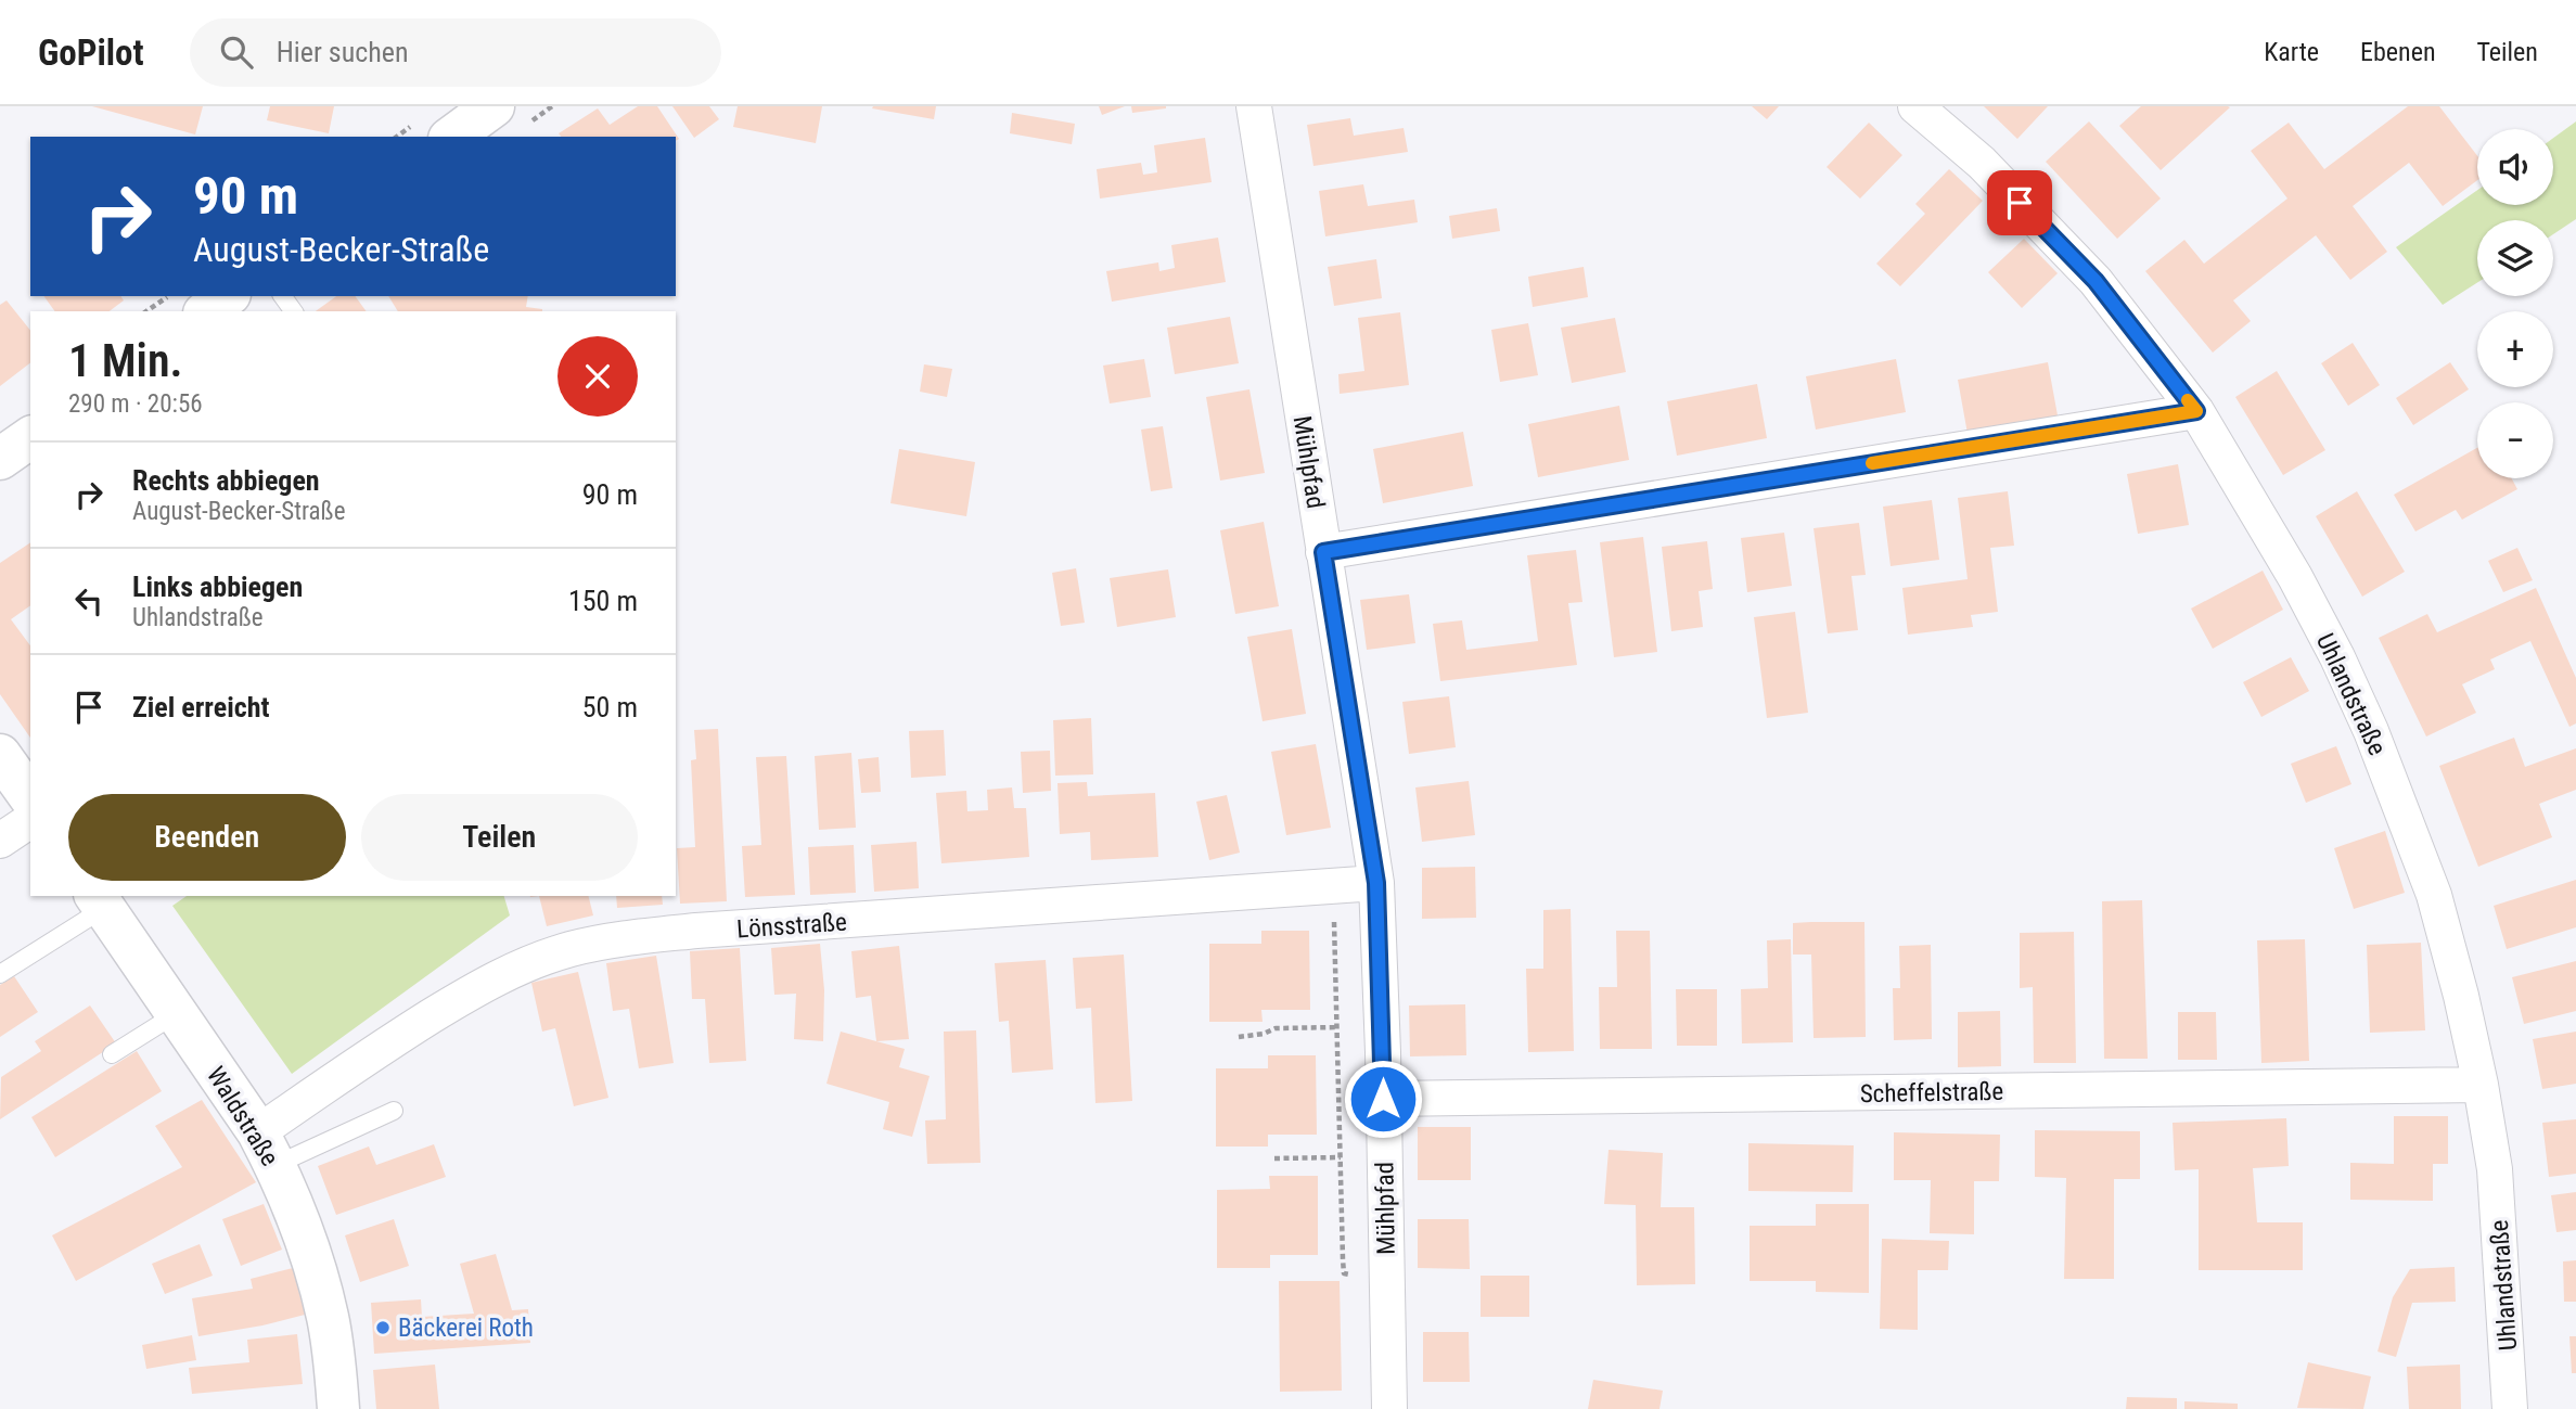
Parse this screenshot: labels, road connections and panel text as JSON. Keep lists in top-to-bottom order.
{
  "streets": {
    "main road": ["Waldstraße"],
    "street": [
      "Mühlpfad",
      "Uhlandstraße",
      "Lönsstraße",
      "Scheffelstraße"
    ]
  },
  "crossings": [
    ["Mühlpfad", "Lönsstraße"],
    ["Mühlpfad", "Scheffelstraße"],
    ["Uhlandstraße", "Scheffelstraße"],
    ["Lönsstraße", "Waldstraße"]
  ],
  "places": ["Bäckerei Roth"],
  "page": {
    "header": "GoPilot",
    "search": "Hier suchen",
    "nav": ["Karte", "Ebenen", "Teilen"],
    "map_buttons": ["+", "−"],
    "turn": ["90 m", "August-Becker-Straße"],
    "heading": ["1 Min.", "290 m · 20:56"],
    "list": [
      {
        "name": "Rechts abbiegen",
        "note": "August-Becker-Straße",
        "value": "90 m"
      },
      {
        "name": "Links abbiegen",
        "note": "Uhlandstraße",
        "value": "150 m"
      },
      {
        "name": "Ziel erreicht",
        "value": "50 m"
      }
    ],
    "buttons": ["Beenden", "Teilen"]
  }
}
